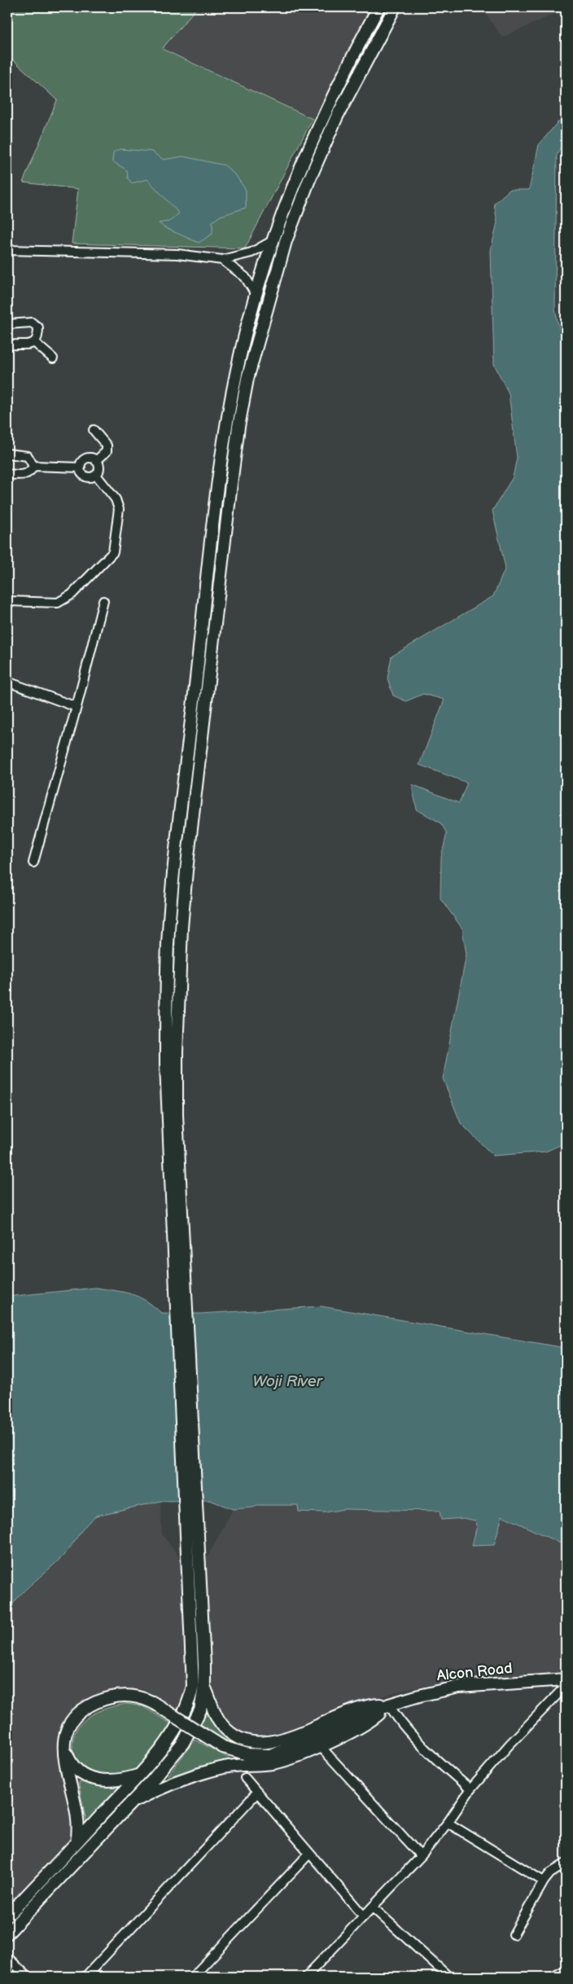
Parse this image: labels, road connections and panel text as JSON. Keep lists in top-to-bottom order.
{
  "streets": {
    "main road": ["Alcon Road"]
  },
  "water": ["Woji River"]
}
